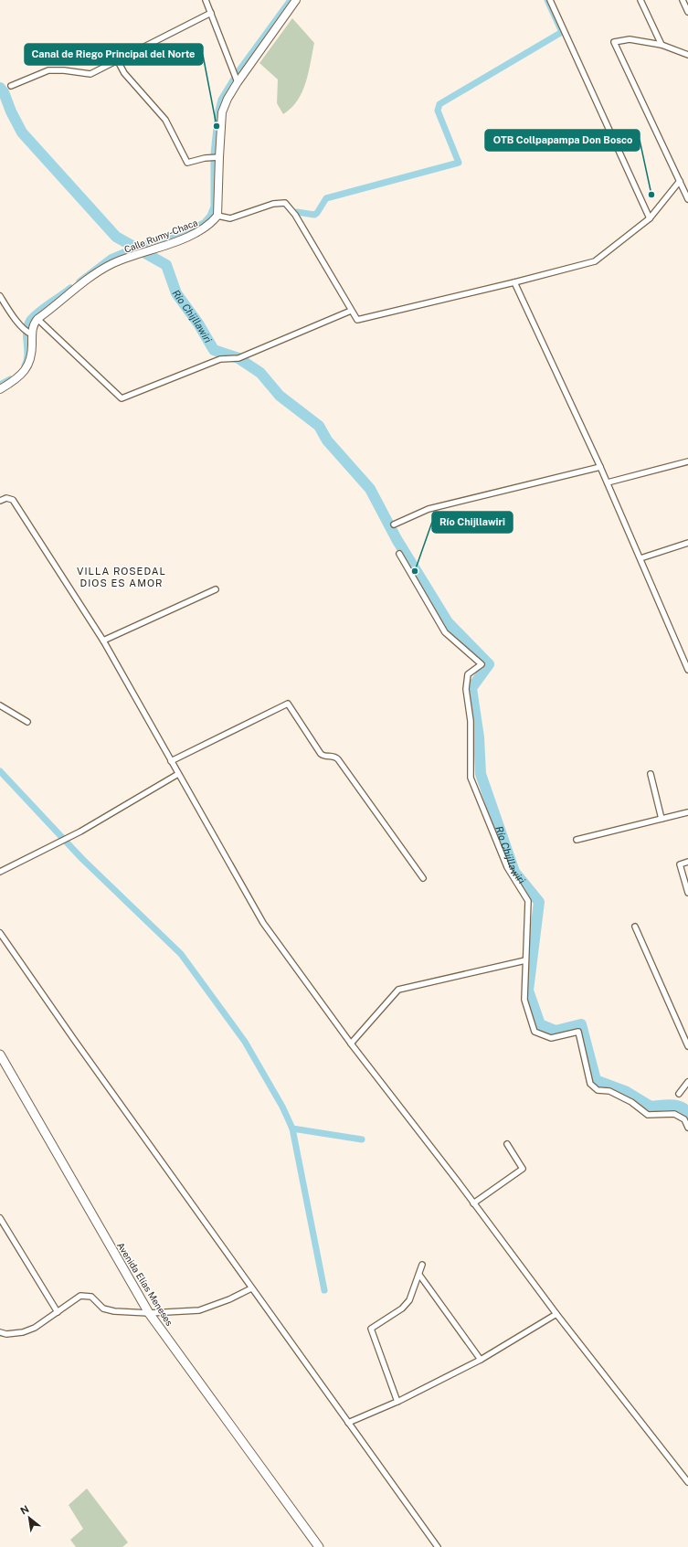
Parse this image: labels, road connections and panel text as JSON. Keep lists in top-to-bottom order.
{
  "streets": {
    "main road": ["Avenida Elías Meneses"],
    "street": ["Calle Rumy-Chaca"]
  },
  "districts": ["VILLA ROSEDAL DIOS ES AMOR"],
  "water": ["Río Chijllawiri"],
  "places": ["Canal de Riego Principal del Norte", "OTB Collpapampa Don Bosco", "Río Chijllawiri"],
  "north": "top left"
}
